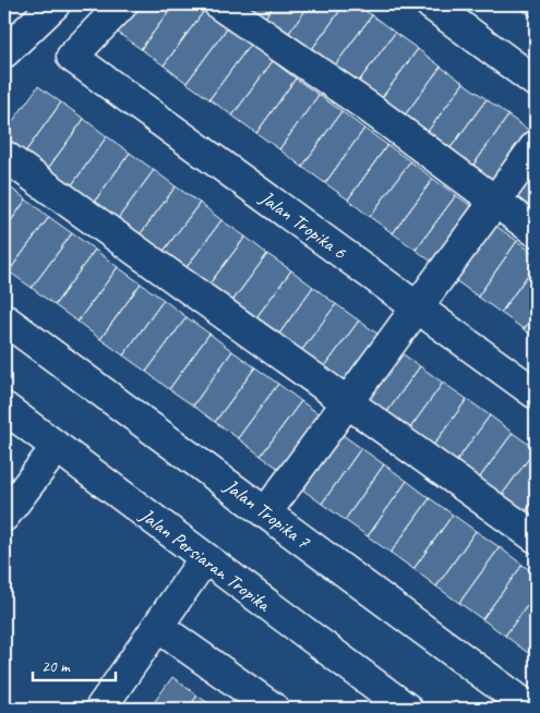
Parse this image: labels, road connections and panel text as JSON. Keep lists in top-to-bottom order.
{
  "streets": {
    "street": ["Jalan Tropika 6", "Jalan Tropika 7", "Jalan Persiaran Tropika"]
  },
  "scale_bar": "20 m"
}
